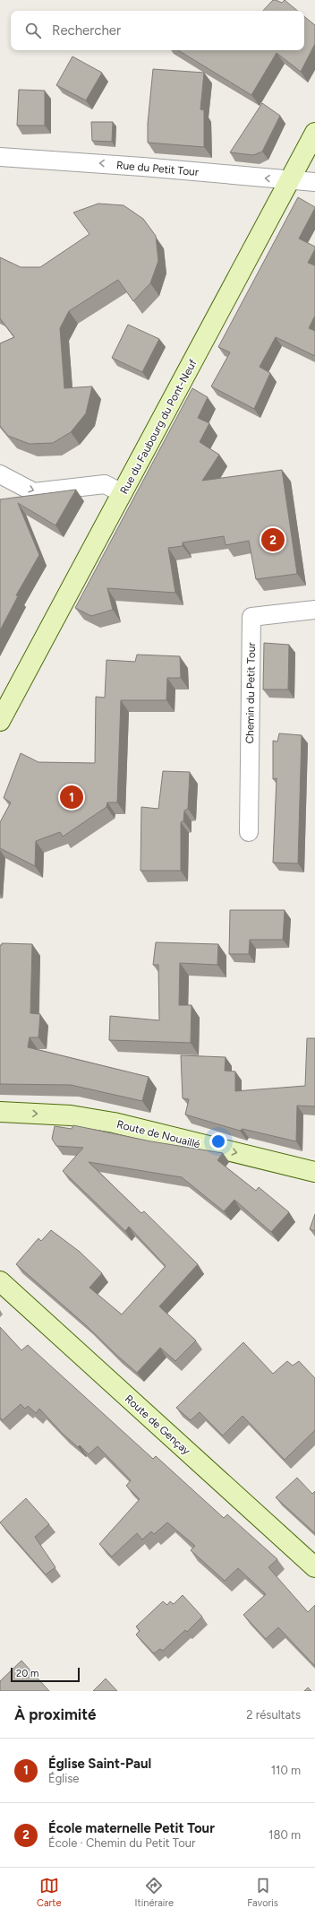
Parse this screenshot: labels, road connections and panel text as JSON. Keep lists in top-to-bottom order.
{
  "streets": {
    "main road": ["Rue du Faubourg du Pont-Neuf", "Route de Nouaillé", "Route de Gençay"],
    "street": ["Rue du Petit Tour", "Chemin du Petit Tour"]
  },
  "crossings": [
    ["Rue du Petit Tour", "Rue du Faubourg du Pont-Neuf"]
  ],
  "one_way": ["Rue du Petit Tour", "Route de Nouaillé"],
  "scale_bar": "20 m",
  "page": {
    "search": "Rechercher",
    "pins": ["2", "1"],
    "scale": "20 m",
    "heading": ["À proximité", "2 résultats"],
    "list": [
      {
        "mark": "1",
        "name": "Église Saint-Paul",
        "note": "Église",
        "value": "110 m"
      },
      {
        "mark": "2",
        "name": "École maternelle Petit Tour",
        "note": "École · Chemin du Petit Tour",
        "value": "180 m"
      }
    ],
    "nav": ["Carte", "Itinéraire", "Favoris"]
  }
}
